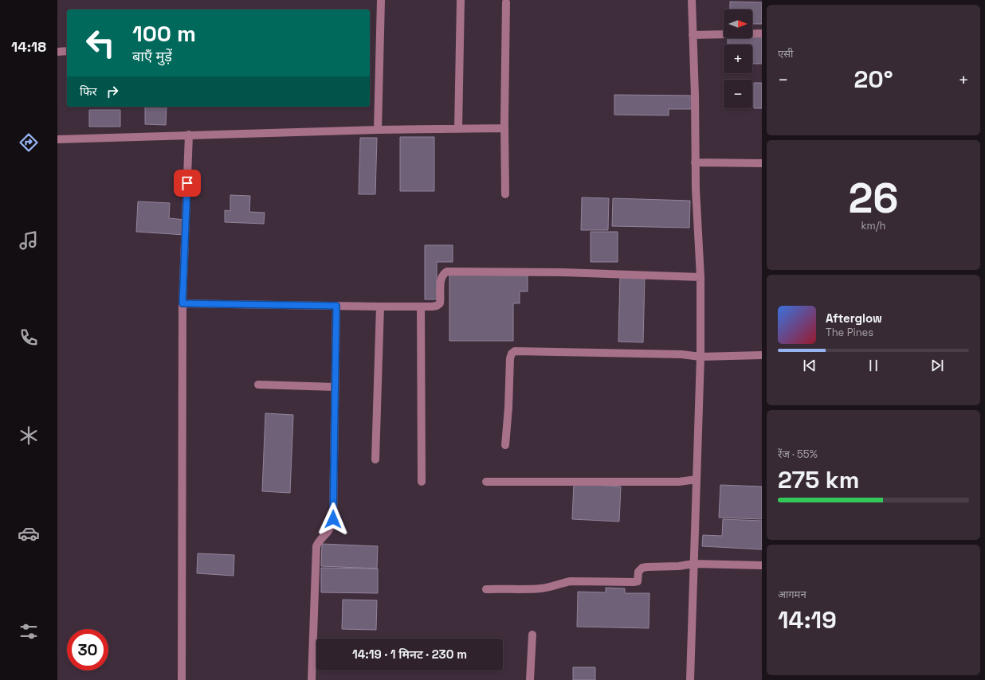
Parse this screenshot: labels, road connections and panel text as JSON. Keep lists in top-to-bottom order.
{
  "north": "right",
  "page": {
    "tabs": "14:18",
    "tile": [
      "एसी",
      ["26", "km/h"],
      ["रेंज · 55%", "275 km"],
      ["आगमन", "14:19"]
    ],
    "map_buttons": ["+", "−"],
    "turn": ["100 m", "बाएँ मुड़ें"],
    "heat": ["−", "20°", "+"],
    "then": "फिर",
    "song": ["Afterglow", "The Pines"],
    "limit": "30",
    "trip": "14:19 · 1 मिनट · 230 m"
  }
}
